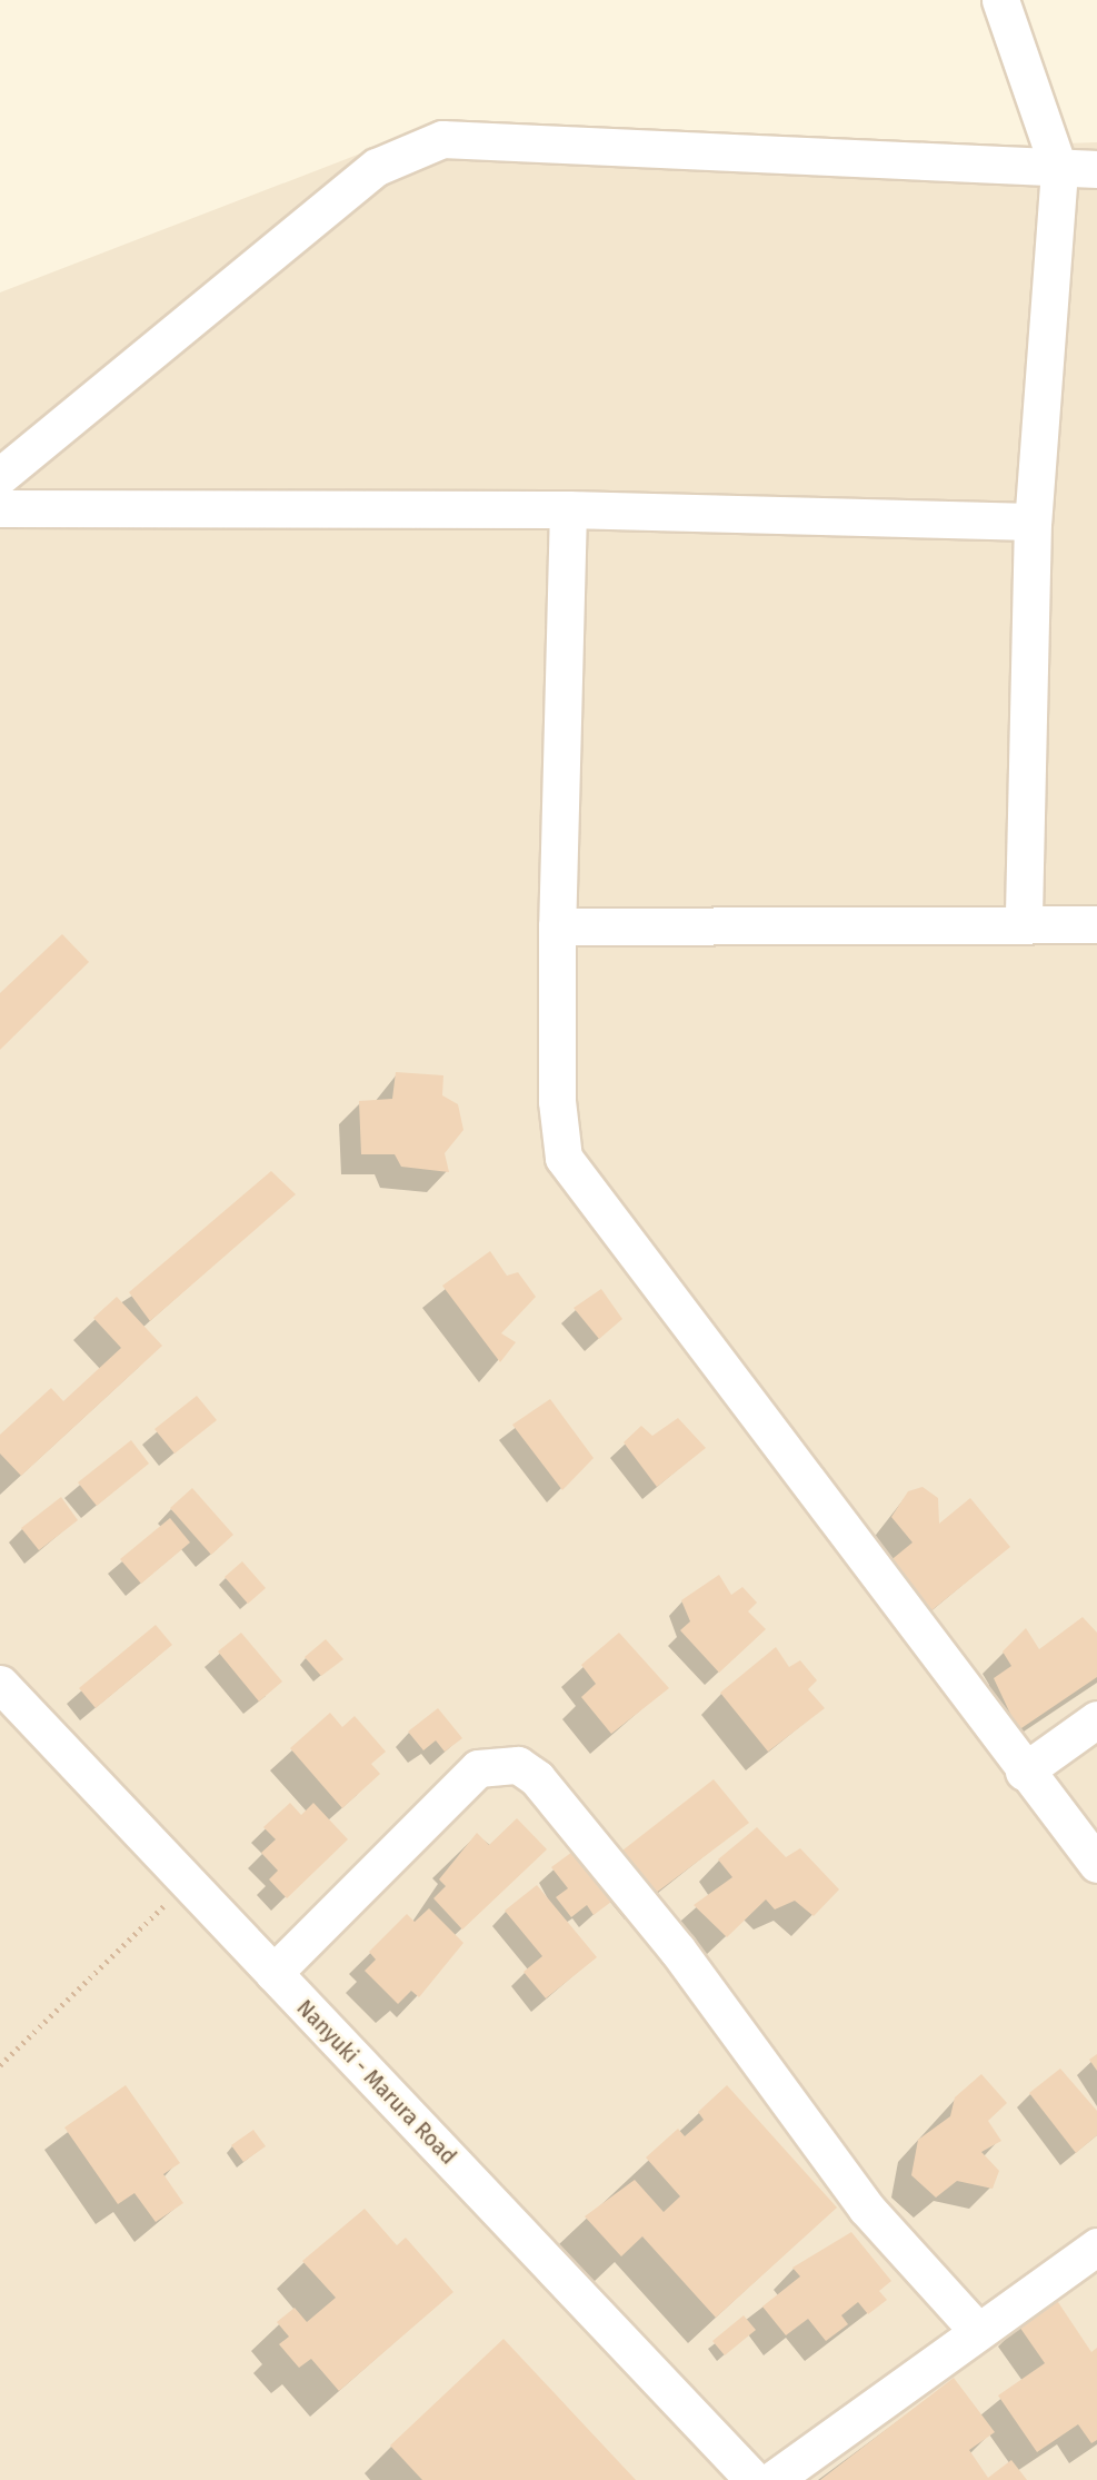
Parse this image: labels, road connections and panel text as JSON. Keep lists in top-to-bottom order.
{
  "streets": {
    "street": ["Nanyuki - Marura Road"]
  }
}
